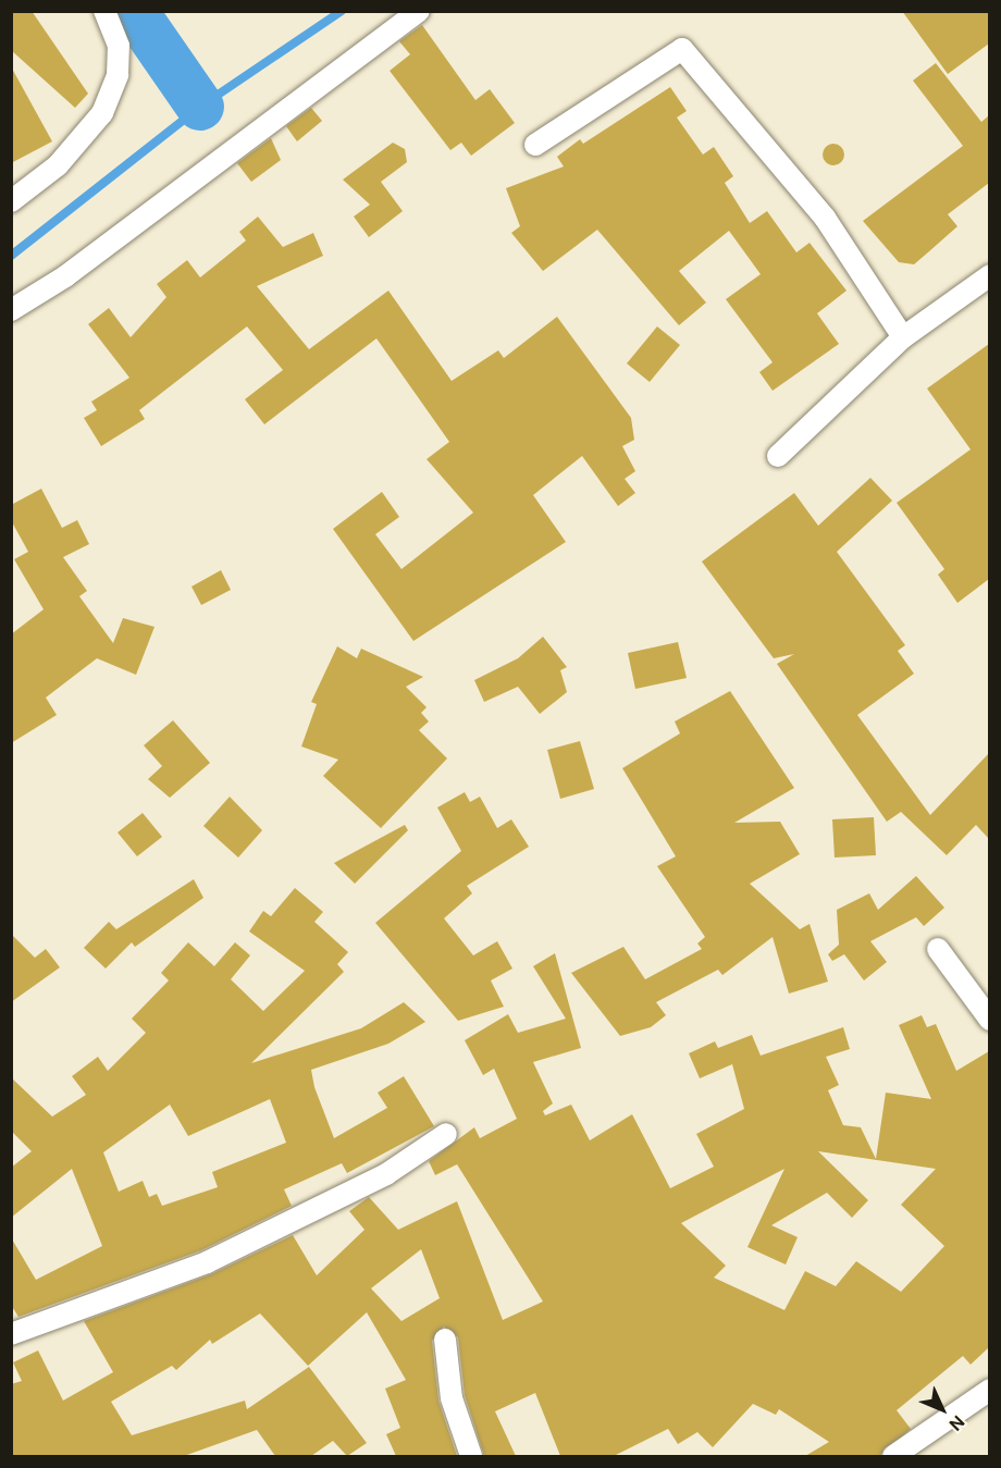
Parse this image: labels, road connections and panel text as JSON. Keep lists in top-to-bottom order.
{
  "north": "bottom right"
}
